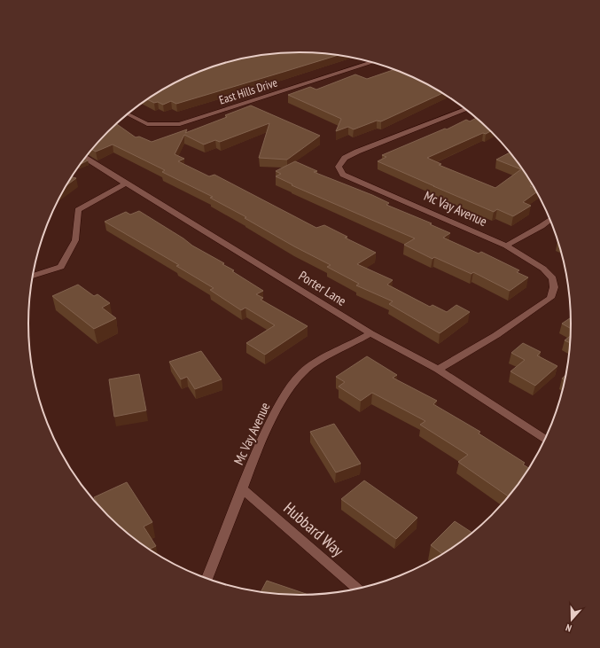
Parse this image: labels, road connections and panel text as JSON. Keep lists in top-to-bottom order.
{
  "streets": {
    "street": [
      "East Hills Drive",
      "Mc Vay Avenue",
      "Porter Lane",
      "Hubbard Way"
    ]
  },
  "crossings": [
    ["Mc Vay Avenue", "Porter Lane"],
    ["Mc Vay Avenue", "Hubbard Way"]
  ],
  "north": "bottom"
}
